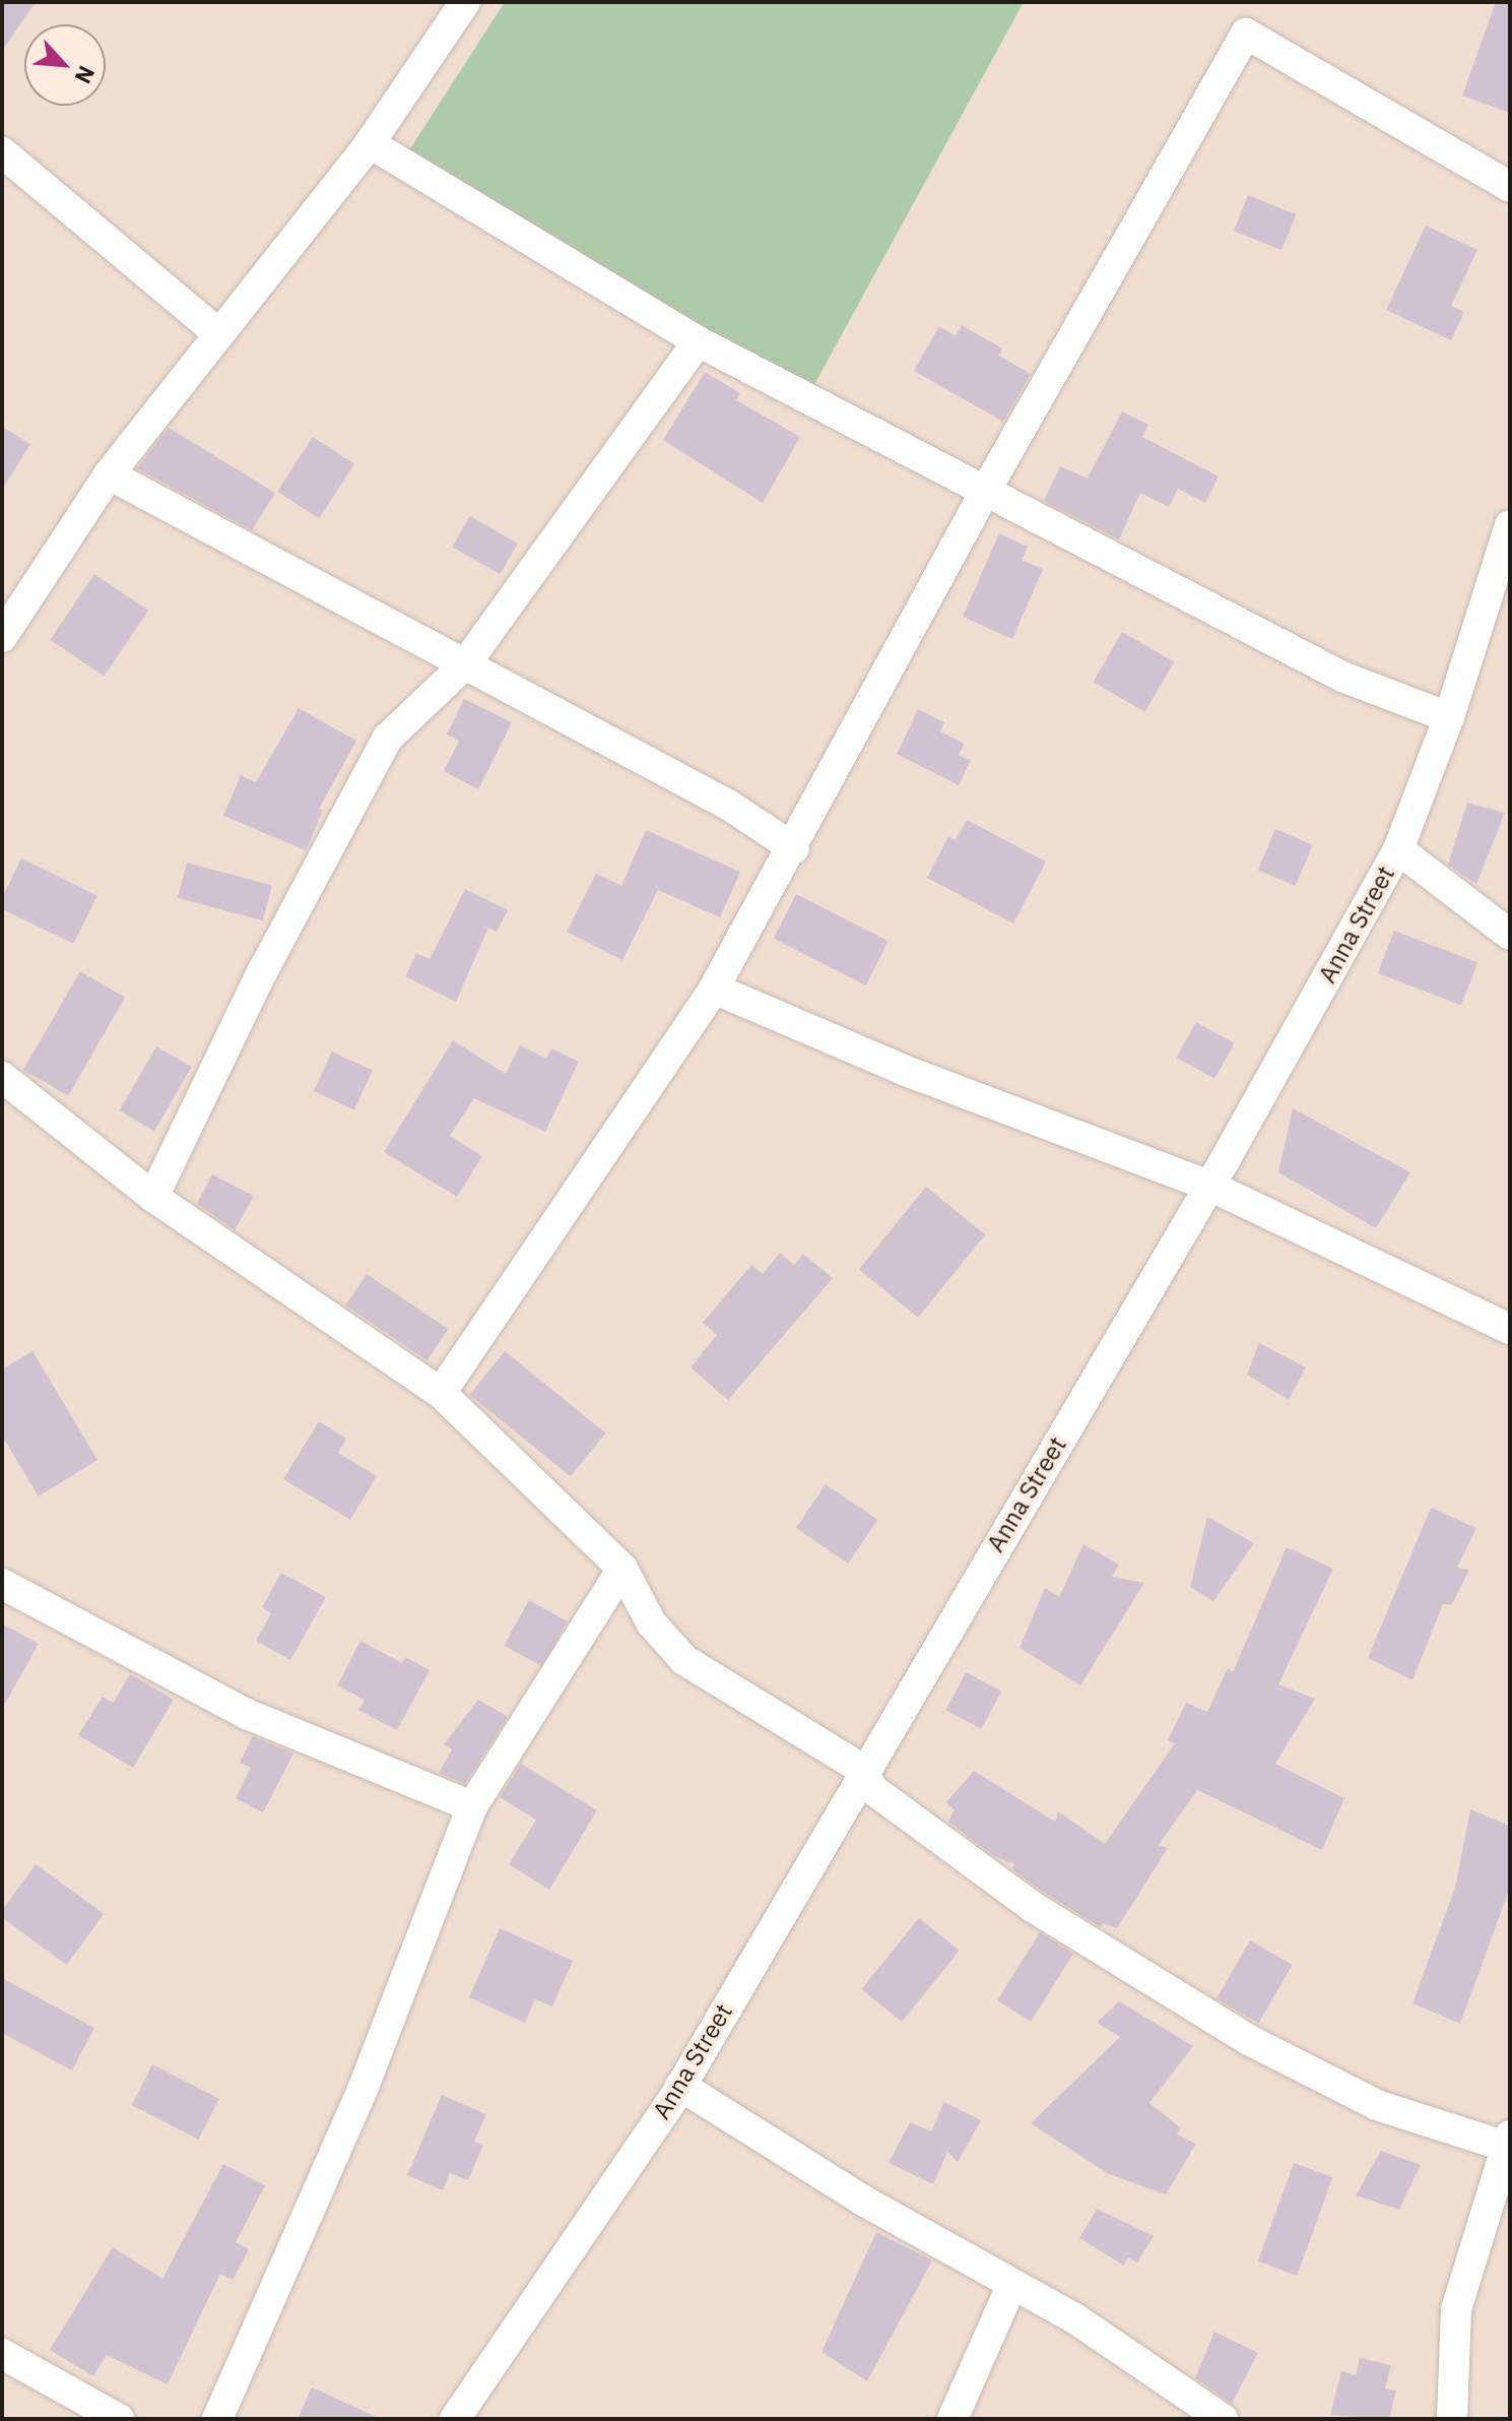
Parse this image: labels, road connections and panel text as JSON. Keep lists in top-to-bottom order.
{
  "streets": {
    "street": ["Anna Street"]
  },
  "north": "bottom right"
}
